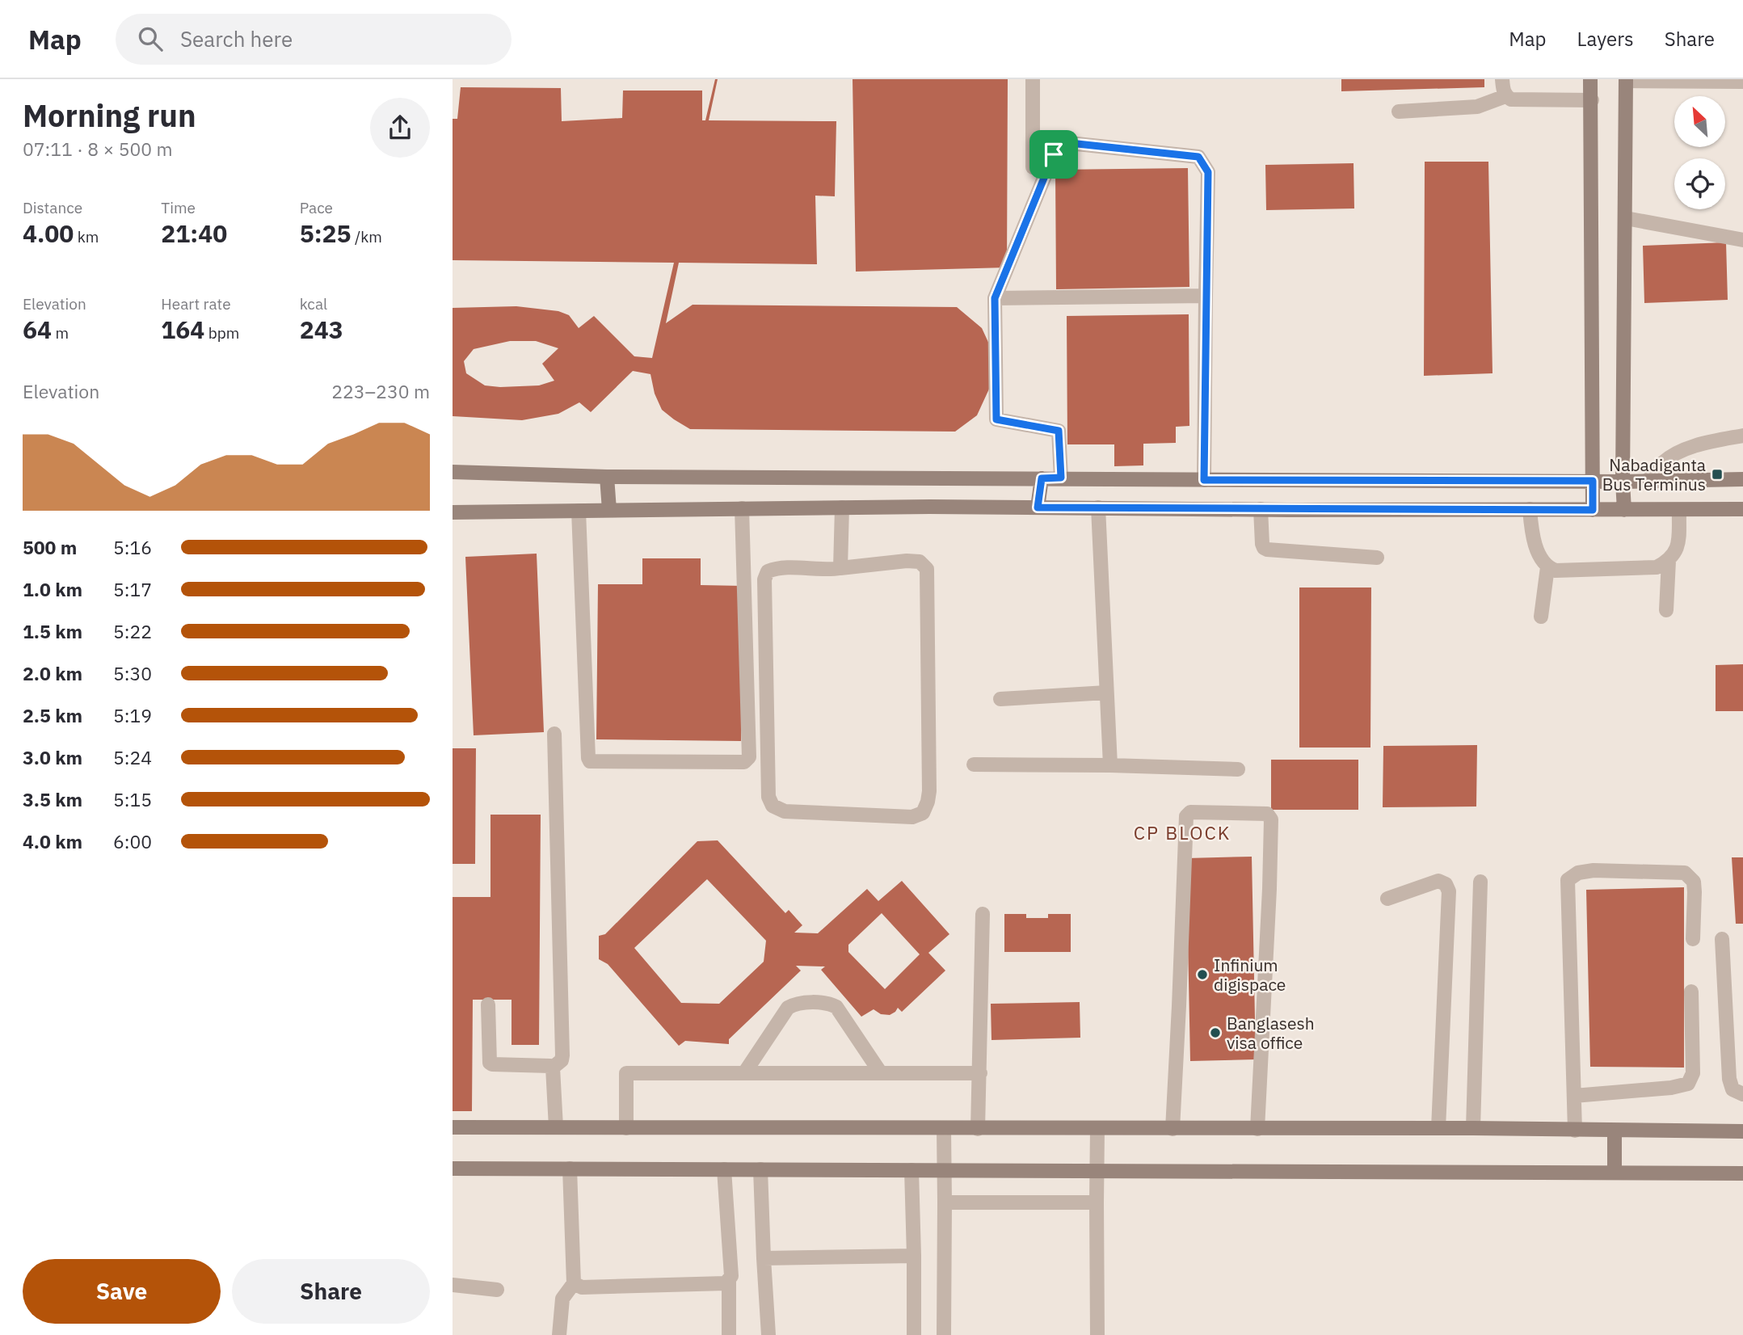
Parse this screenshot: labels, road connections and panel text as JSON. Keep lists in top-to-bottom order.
{
  "districts": ["CP BLOCK"],
  "places": {
    "transit": ["Nabadiganta Bus Terminus"],
    "other": ["Infinium digispace", "Banglasesh visa office"]
  },
  "north": "top left",
  "page": {
    "header": "Map",
    "search": "Search here",
    "nav": ["Map", "Layers", "Share"],
    "heading": ["Morning run", "07:11 · 8 × 500 m"],
    "stats": [
      ["Distance", "4.00 km"],
      ["Time", "21:40"],
      ["Pace", "5:25 /km"],
      ["Elevation", "64 m"],
      ["Heart rate", "164 bpm"],
      ["kcal", "243"]
    ],
    "chart": ["Elevation", "223–230 m"],
    "list": [
      {
        "name": "500 m",
        "note": "5:16"
      },
      {
        "name": "1.0 km",
        "note": "5:17"
      },
      {
        "name": "1.5 km",
        "note": "5:22"
      },
      {
        "name": "2.0 km",
        "note": "5:30"
      },
      {
        "name": "2.5 km",
        "note": "5:19"
      },
      {
        "name": "3.0 km",
        "note": "5:24"
      },
      {
        "name": "3.5 km",
        "note": "5:15"
      },
      {
        "name": "4.0 km",
        "note": "6:00"
      }
    ],
    "buttons": ["Save", "Share"]
  }
}
